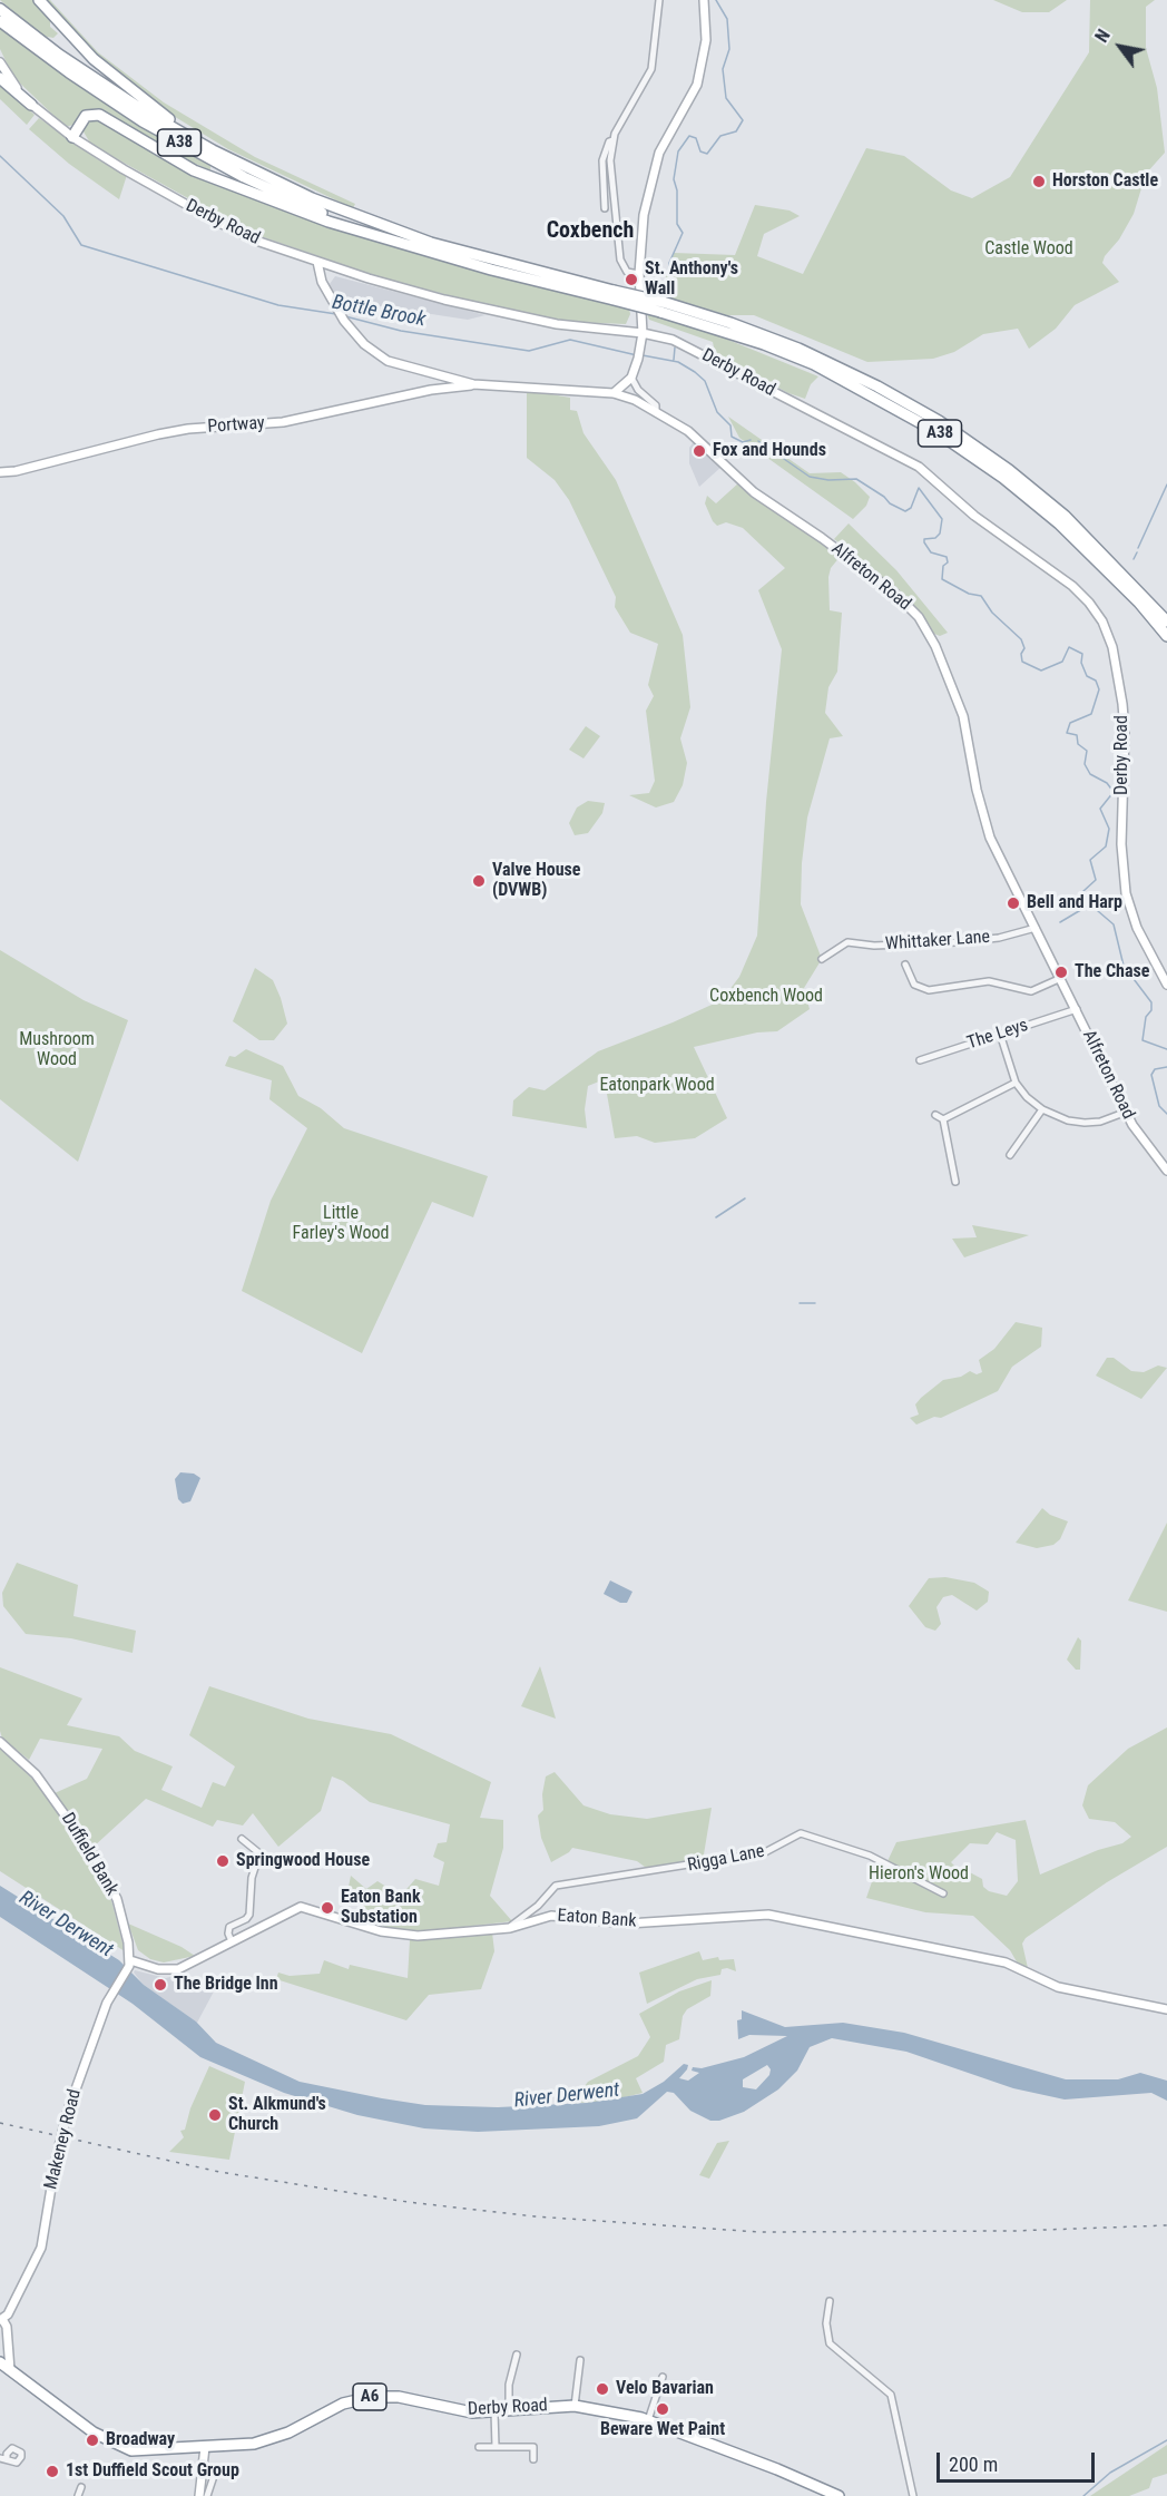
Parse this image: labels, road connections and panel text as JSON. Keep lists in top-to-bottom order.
{
  "streets": {
    "highway": ["A38", "Derby Road", "A6"],
    "street": [
      "Portway",
      "Alfreton Road",
      "Whittaker Lane",
      "The Leys",
      "Duffield Bank",
      "Rigga Lane",
      "Eaton Bank",
      "Makeney Road"
    ]
  },
  "crossings": [
    ["Derby Road", "Alfreton Road"],
    ["Derby Road", "Makeney Road"],
    ["Portway", "Alfreton Road"],
    ["Alfreton Road", "Whittaker Lane"],
    ["Alfreton Road", "The Leys"],
    ["Duffield Bank", "Makeney Road"],
    ["Rigga Lane", "Eaton Bank"]
  ],
  "districts": ["Coxbench"],
  "water": ["Bottle Brook", "River Derwent"],
  "parks": [
    "Castle Wood",
    "Coxbench Wood",
    "Mushroom Wood",
    "Eatonpark Wood",
    "Little Farley's Wood",
    "Hieron's Wood"
  ],
  "places": [
    "Horston Castle",
    "St. Anthony's Wall",
    "Fox and Hounds",
    "Valve House (DVWB)",
    "Bell and Harp",
    "The Chase",
    "Springwood House",
    "Eaton Bank Substation",
    "The Bridge Inn",
    "St. Alkmund's Church",
    "Velo Bavarian",
    "Beware Wet Paint",
    "Broadway",
    "1st Duffield Scout Group"
  ],
  "scale_bar": "200 m",
  "north": "top left"
}
